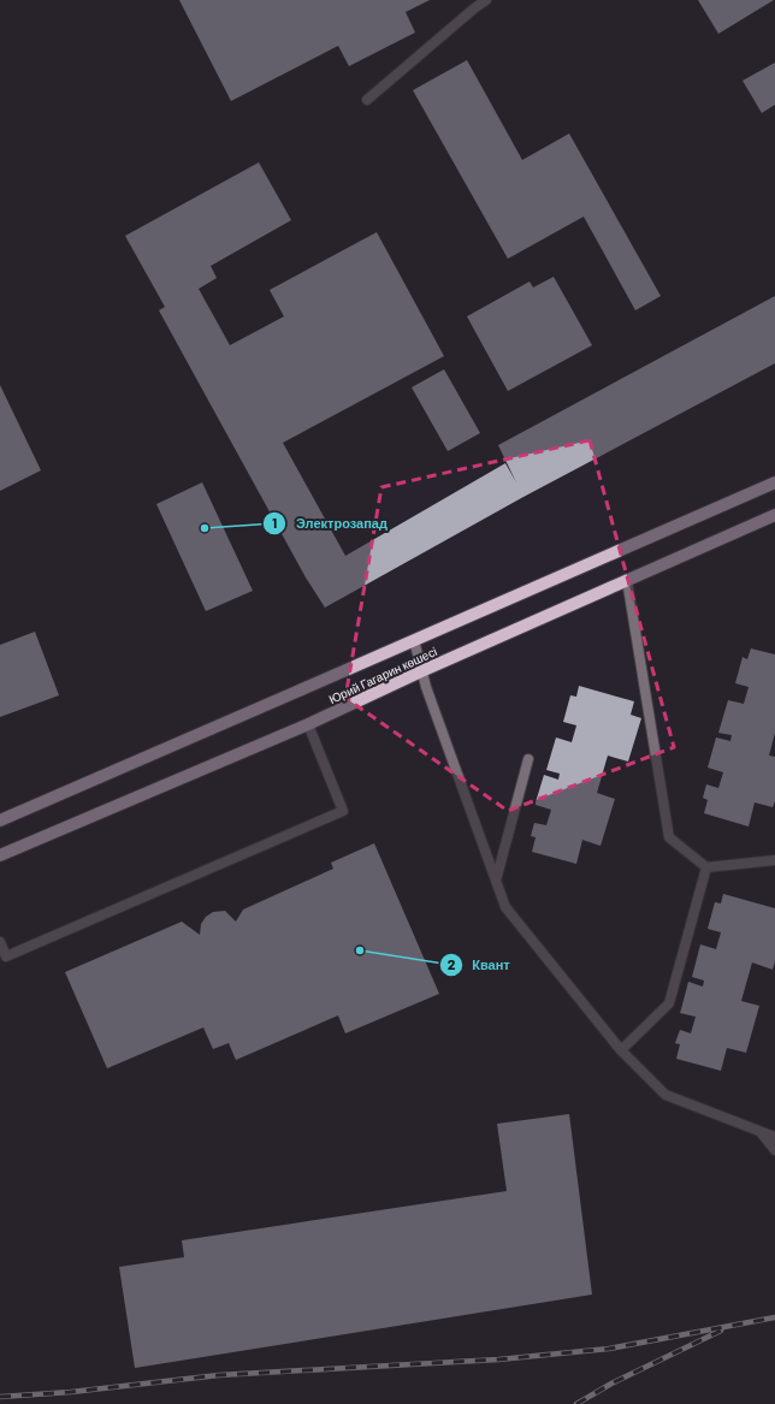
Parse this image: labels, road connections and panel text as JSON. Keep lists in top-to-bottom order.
{
  "streets": {
    "main road": ["Юрий Гагарин көшесі"]
  },
  "places": ["Электрозапад", "Квант"]
}
